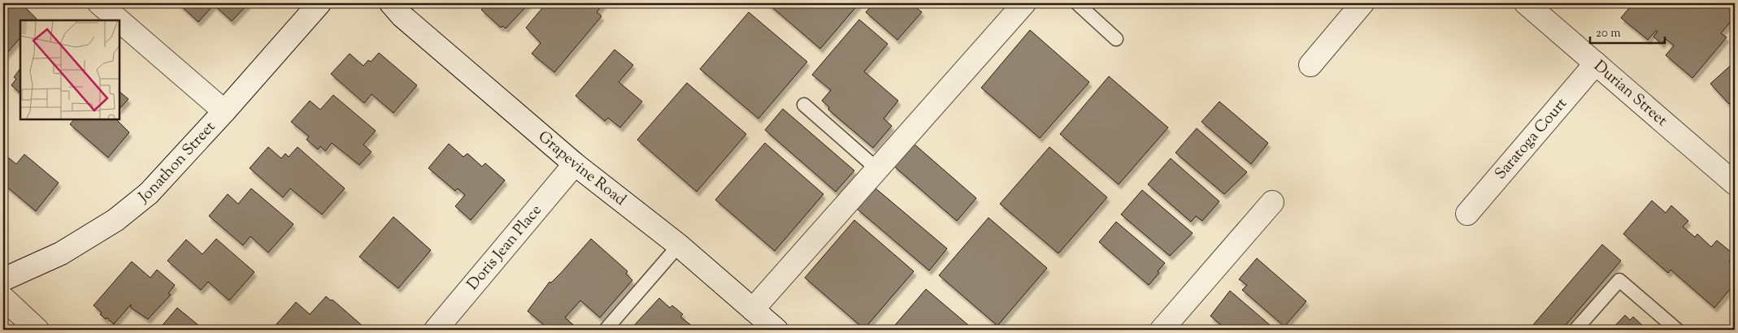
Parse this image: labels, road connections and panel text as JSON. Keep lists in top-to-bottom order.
{
  "streets": {
    "street": [
      "Durian Street",
      "Saratoga Court",
      "Jonathon Street",
      "Grapevine Road",
      "Doris Jean Place"
    ]
  },
  "crossings": [
    ["Durian Street", "Saratoga Court"],
    ["Grapevine Road", "Doris Jean Place"]
  ],
  "scale_bar": "20 m"
}
